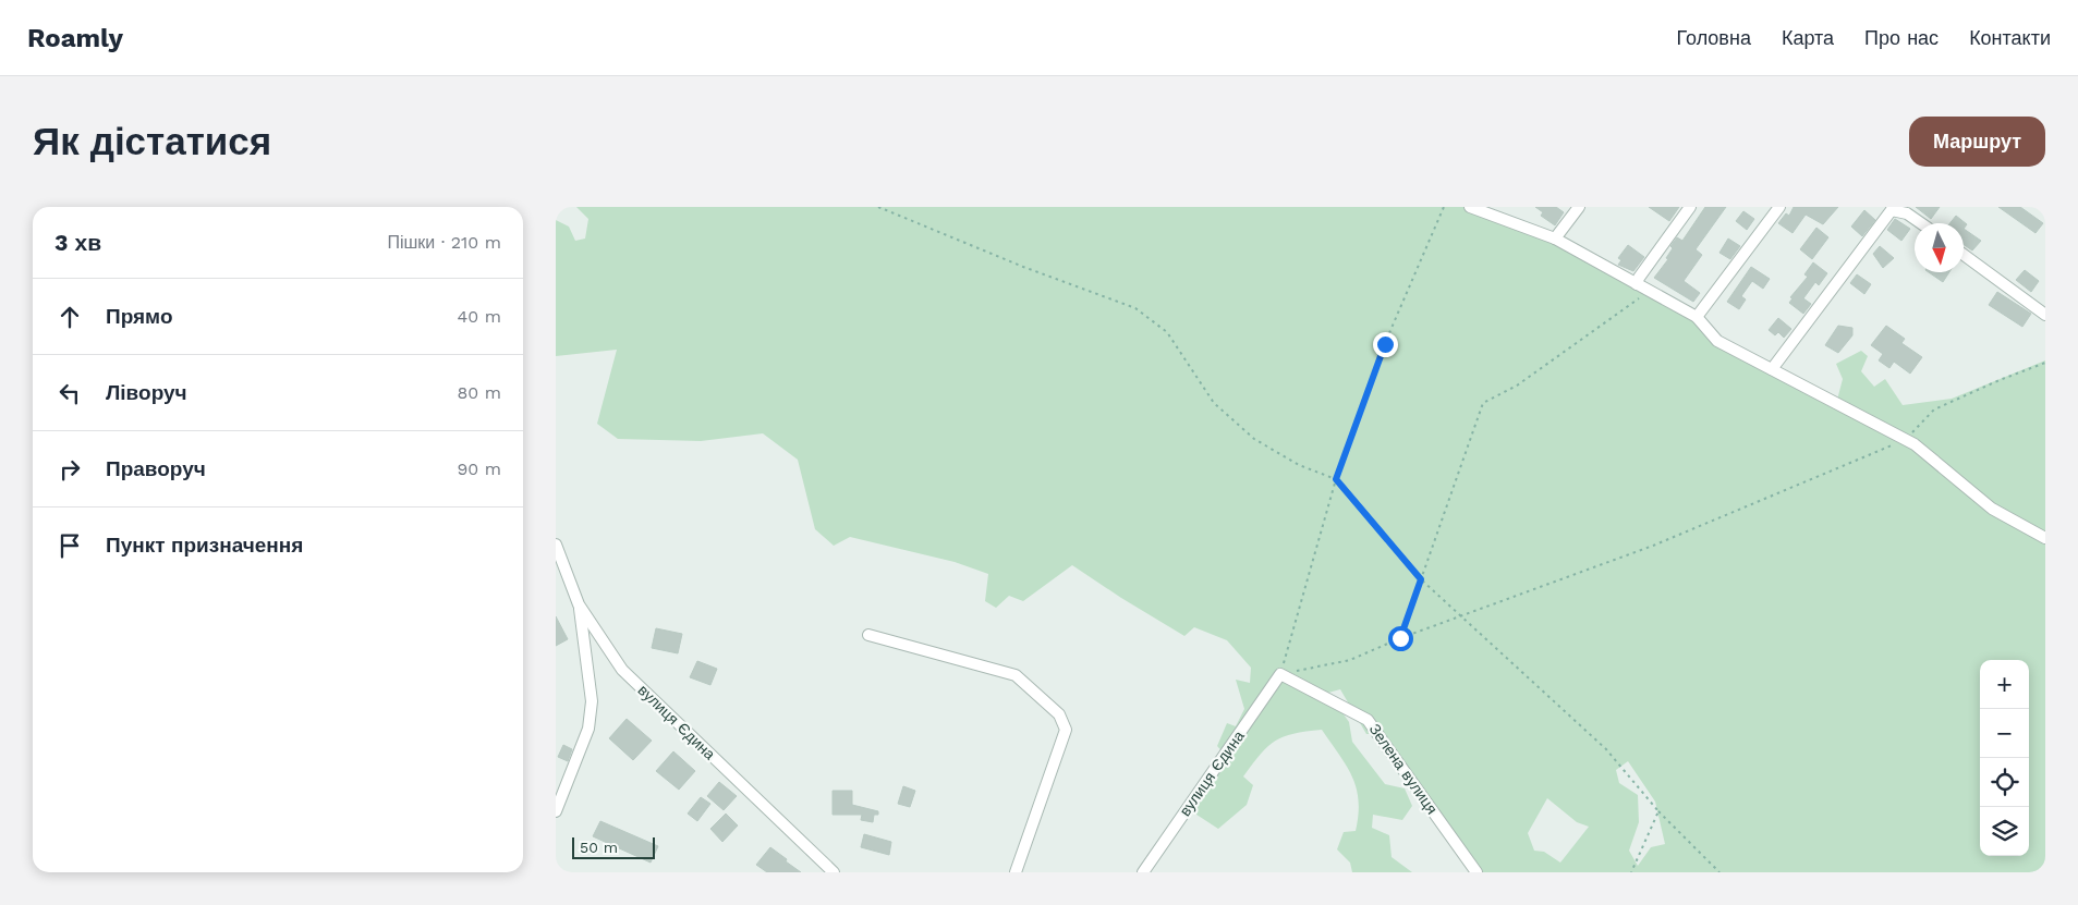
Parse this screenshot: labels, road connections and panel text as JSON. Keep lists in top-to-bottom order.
{
  "streets": {
    "street": ["вулиця Єдина", "Зелена вулиця"]
  },
  "crossings": [
    ["вулиця Єдина", "Зелена вулиця"]
  ],
  "scale_bar": "50 m",
  "north": "bottom",
  "page": {
    "header": "Roamly",
    "nav": [
      "Головна",
      "Карта",
      "Про нас",
      "Контакти"
    ],
    "buttons": "Маршрут",
    "title": "Як дістатися",
    "heading": ["3 хв", "Пішки · 210 m"],
    "list": [
      ["Прямо", "40 m"],
      ["Ліворуч", "80 m"],
      ["Праворуч", "90 m"],
      "Пункт призначення"
    ],
    "map_buttons": ["+", "−"],
    "scale": "50 m"
  }
}
